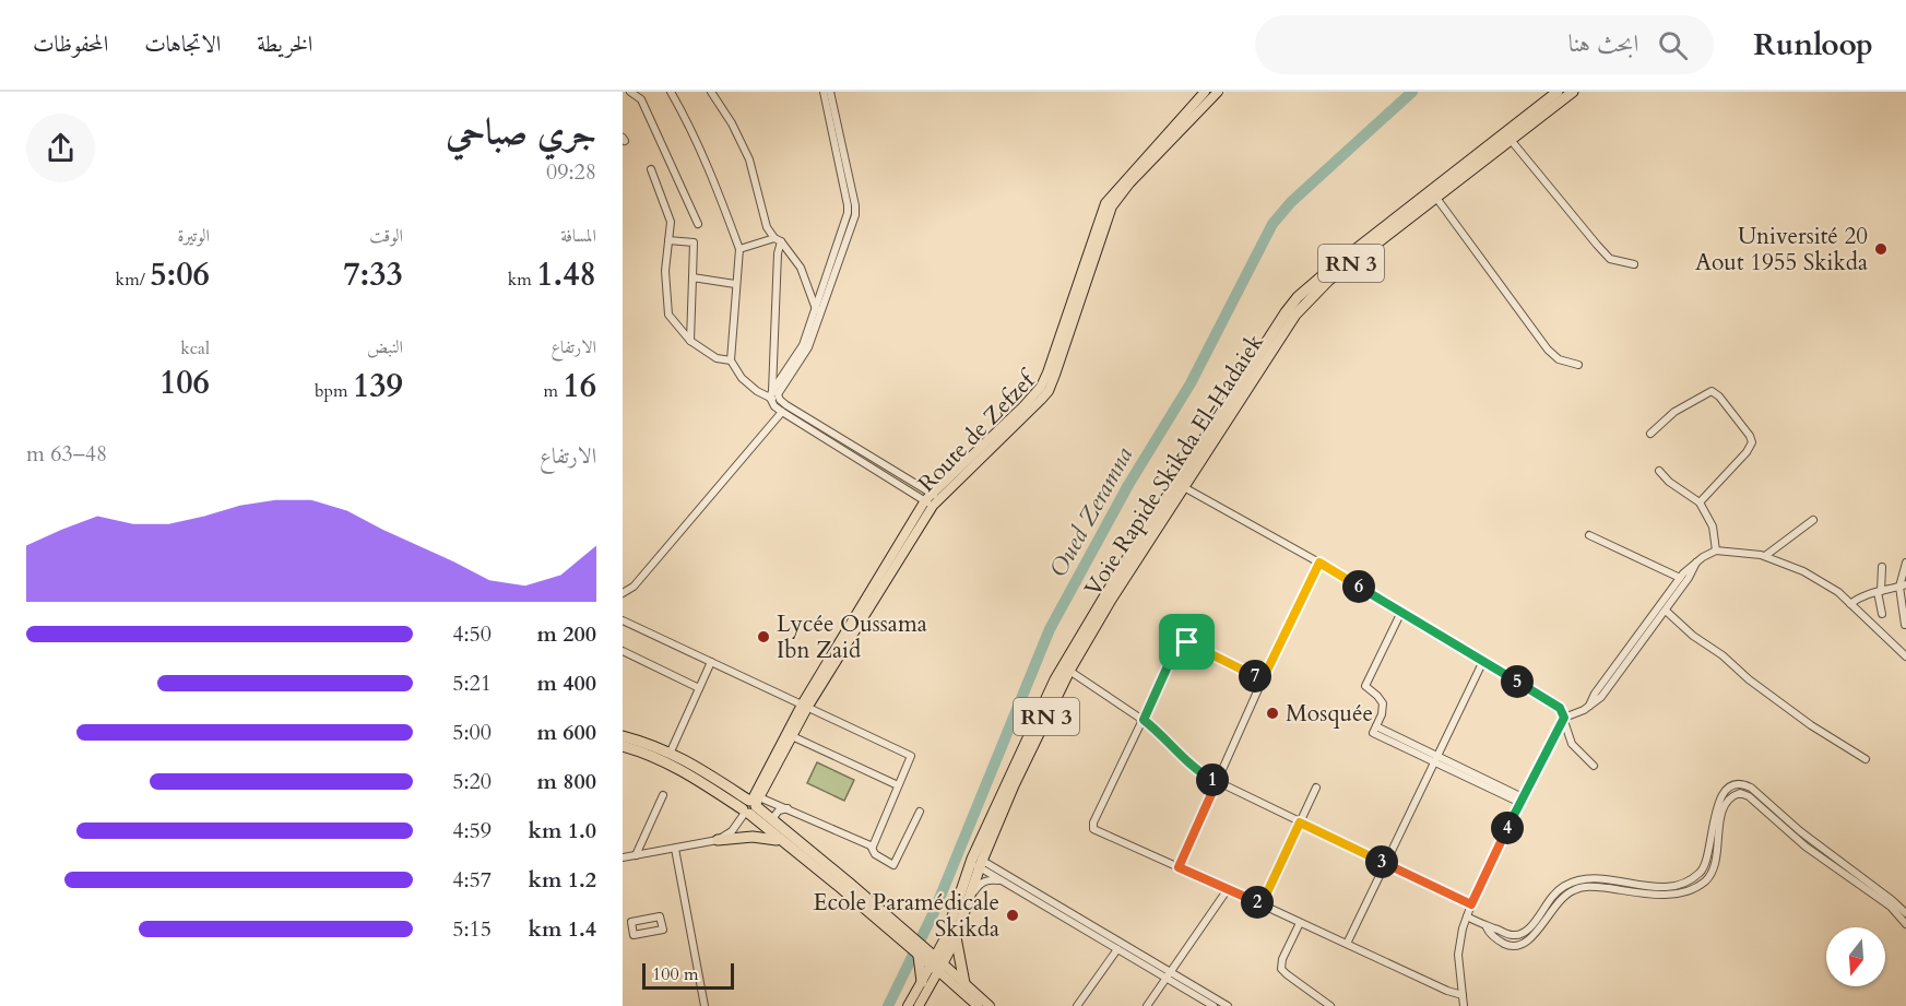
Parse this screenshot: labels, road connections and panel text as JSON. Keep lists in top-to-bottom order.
{
  "streets": {
    "highway": ["RN 3", "Voie Rapide Skikda El-Hadaiek"],
    "main road": ["Route de Zefzef"]
  },
  "crossings": [
    ["RN 3", "Voie Rapide Skikda El-Hadaiek"]
  ],
  "water": ["Oued Zeramna"],
  "places": [
    "Université 20 Aout 1955 Skikda",
    "Lycée Oussama Ibn Zaid",
    "Mosquée",
    "Ecole Paramédicale Skikda"
  ],
  "scale_bar": "100 m",
  "north": "bottom",
  "page": {
    "header": "Runloop",
    "search": "ابحث هنا",
    "nav": ["الخريطة", "الاتجاهات", "المحفوظات"],
    "heading": ["جري صباحي", "09:28"],
    "stats": [
      ["المسافة", "1.48 km"],
      ["الوقت", "7:33"],
      ["الوتيرة", "5:06 /km"],
      ["الارتفاع", "16 m"],
      ["النبض", "139 bpm"],
      ["kcal", "106"]
    ],
    "chart": ["الارتفاع", "48–63 m"],
    "pins": [
      "6",
      "7",
      "5",
      "1",
      "4",
      "3",
      "2"
    ],
    "list": [
      {
        "name": "200 m",
        "note": "4:50"
      },
      {
        "name": "400 m",
        "note": "5:21"
      },
      {
        "name": "600 m",
        "note": "5:00"
      },
      {
        "name": "800 m",
        "note": "5:20"
      },
      {
        "name": "1.0 km",
        "note": "4:59"
      },
      {
        "name": "1.2 km",
        "note": "4:57"
      },
      {
        "name": "1.4 km",
        "note": "5:15"
      }
    ],
    "scale": "100 m"
  }
}
